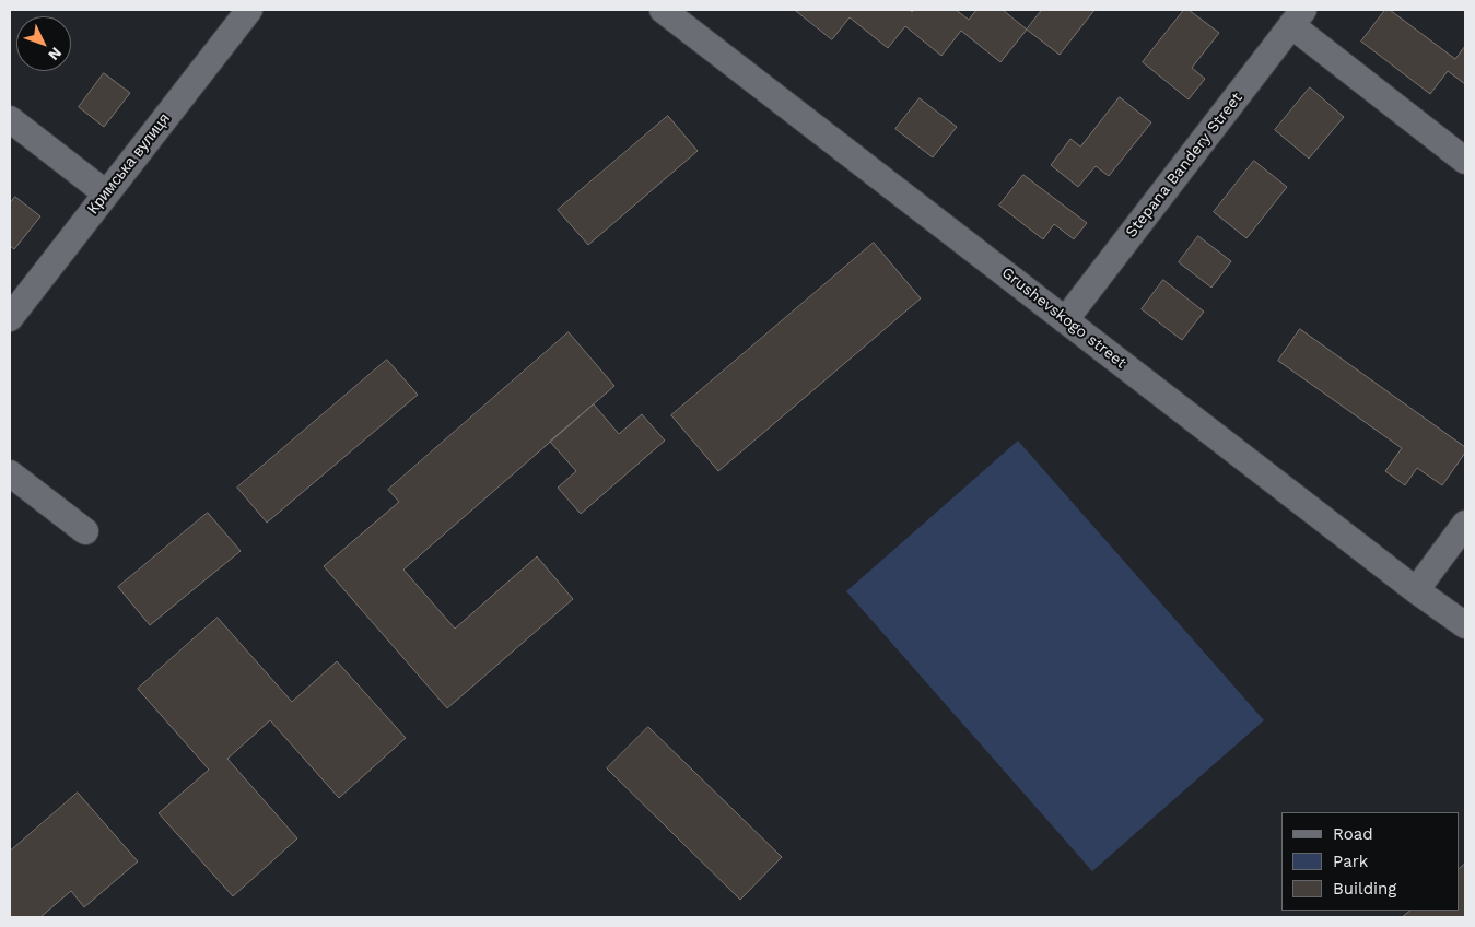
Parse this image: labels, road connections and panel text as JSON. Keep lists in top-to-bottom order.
{
  "streets": {
    "street": ["Кримська вулиця", "Stepana Bandery Street", "Grushevskogo street"]
  },
  "crossings": [
    ["Stepana Bandery Street", "Grushevskogo street"]
  ],
  "legend": ["Road", "Park", "Building"],
  "north": "bottom right"
}
